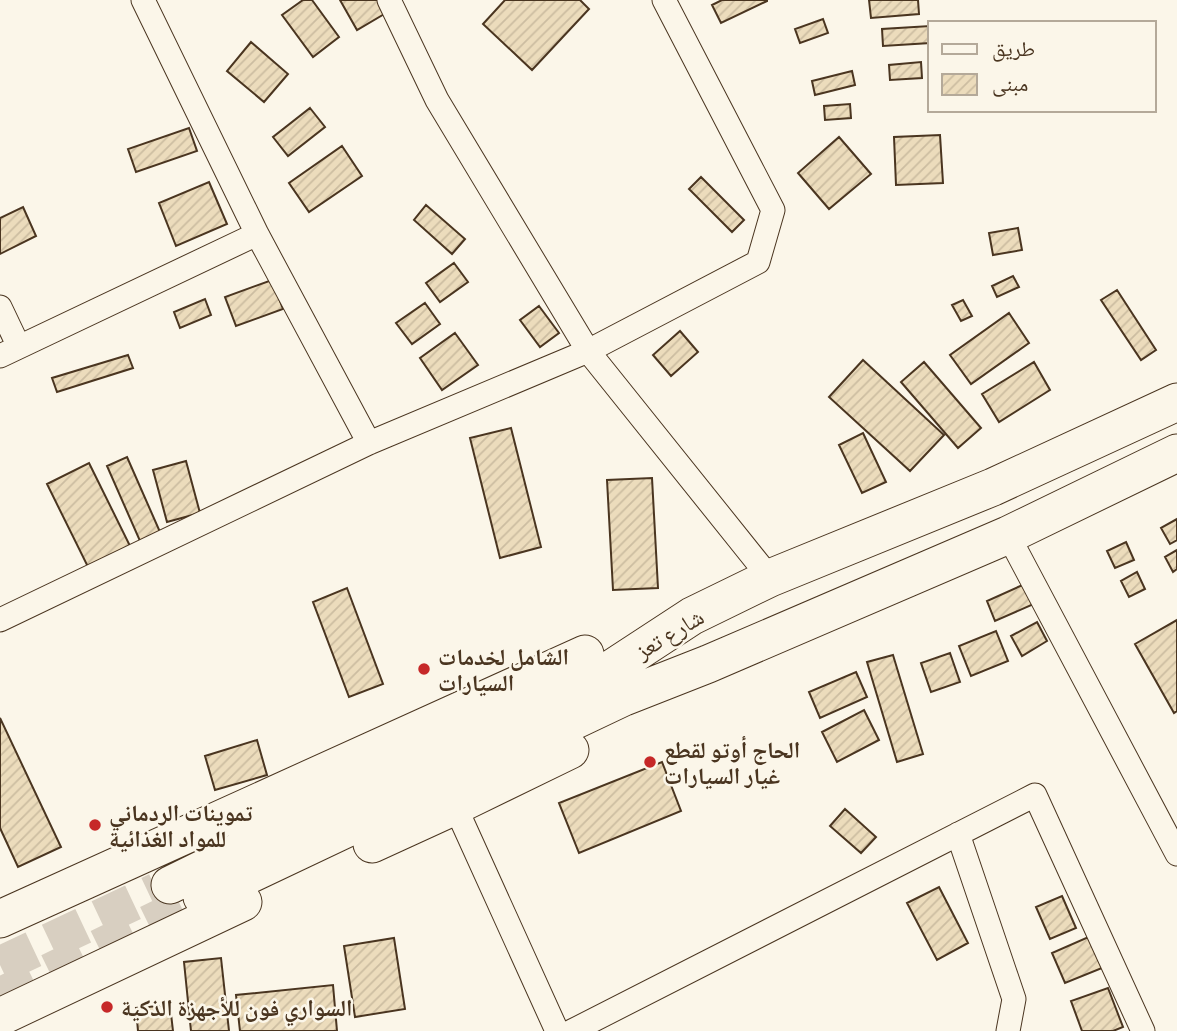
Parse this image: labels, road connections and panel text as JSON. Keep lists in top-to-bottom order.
{
  "streets": {
    "highway": ["شارع تعز"]
  },
  "places": [
    "الشامل لخدمات السيارات",
    "الحاج أوتو لقطع غيار السيارات",
    "تموينات الردماني للمواد الغذائية",
    "السواري فون للأجهزة الذكية"
  ],
  "legend": ["طريق", "مبنى"]
}
